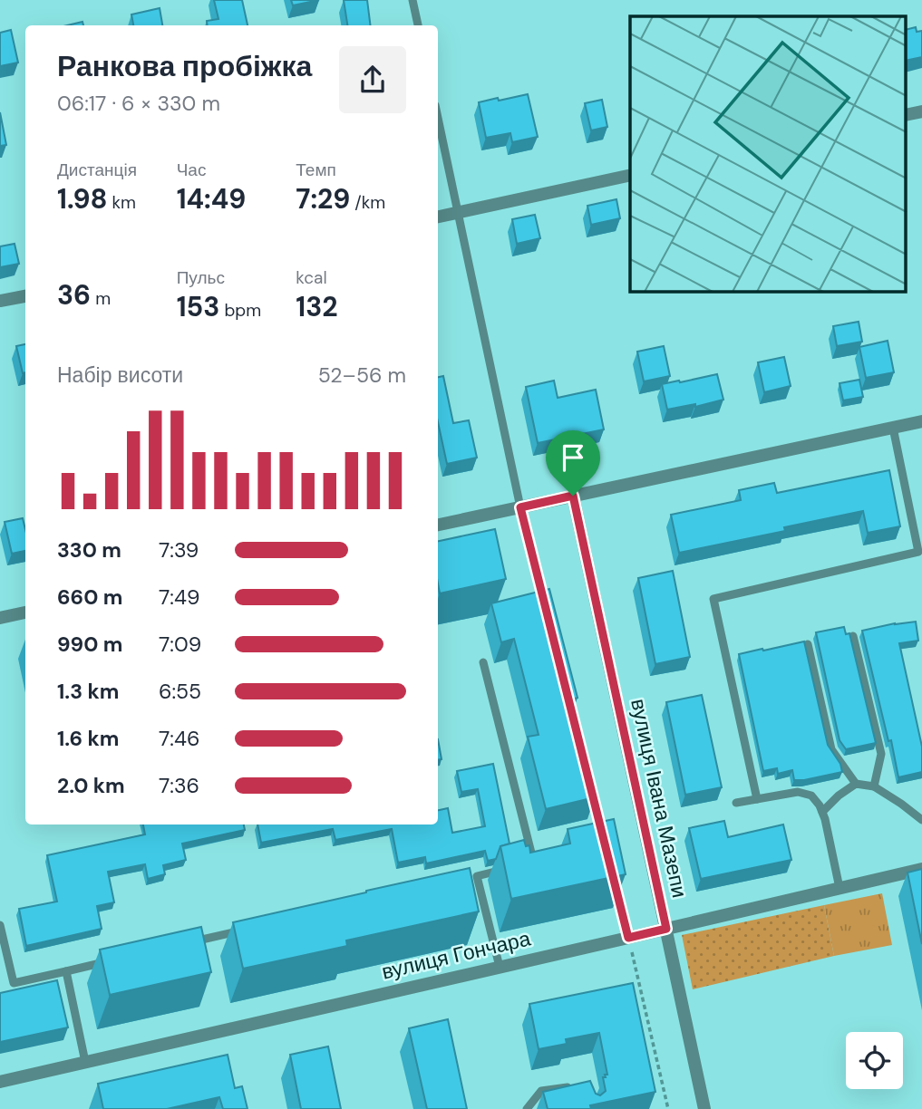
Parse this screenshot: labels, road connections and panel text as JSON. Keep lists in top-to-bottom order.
{
  "streets": {
    "street": ["вулиця Івана Мазепи", "вулиця Гончара"]
  },
  "crossings": [
    ["вулиця Івана Мазепи", "вулиця Гончара"]
  ],
  "page": {
    "heading": ["Ранкова пробіжка", "06:17 · 6 × 330 m"],
    "stats": [
      ["Дистанція", "1.98 km"],
      ["Час", "14:49"],
      ["Темп", "7:29 /km"],
      ["36 m"],
      ["Пульс", "153 bpm"],
      ["kcal", "132"]
    ],
    "chart": ["Набір висоти", "52–56 m"],
    "list": [
      {
        "name": "330 m",
        "note": "7:39"
      },
      {
        "name": "660 m",
        "note": "7:49"
      },
      {
        "name": "990 m",
        "note": "7:09"
      },
      {
        "name": "1.3 km",
        "note": "6:55"
      },
      {
        "name": "1.6 km",
        "note": "7:46"
      },
      {
        "name": "2.0 km",
        "note": "7:36"
      }
    ]
  }
}
